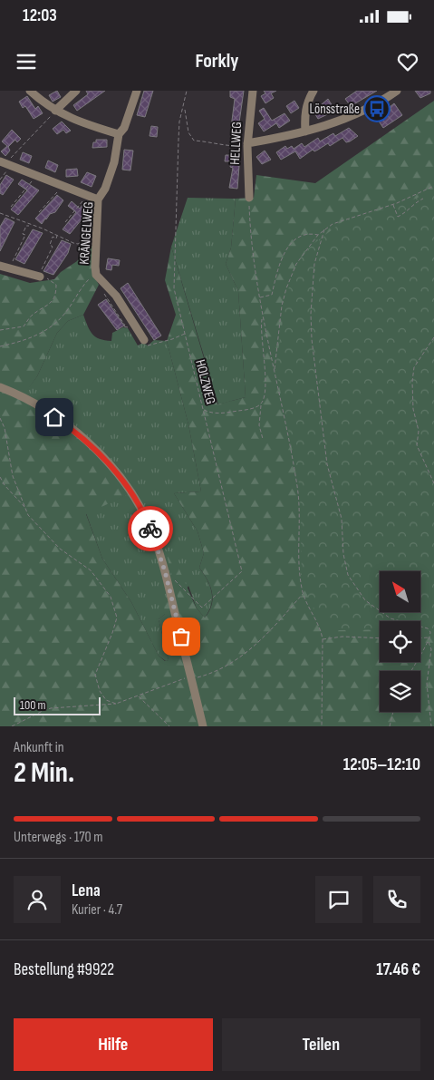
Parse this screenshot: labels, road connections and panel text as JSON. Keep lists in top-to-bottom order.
{
  "streets": {
    "street": ["HELLWEG", "KRÄNGELWEG"],
    "path": ["HOLZWEG"]
  },
  "places": {
    "bus stop": ["Lönsstraße"]
  },
  "scale_bar": "100 m",
  "north": "top left",
  "page": {
    "status": "12:03",
    "header": "Forkly",
    "scale": "100 m",
    "heading": ["2 Min.", "Ankunft in", "12:05–12:10"],
    "panel": [
      "Lena",
      "Kurier · 4.7",
      "Bestellung #9922",
      "17.46 €"
    ],
    "bar": "Unterwegs · 170 m",
    "buttons": ["Hilfe", "Teilen"]
  }
}
